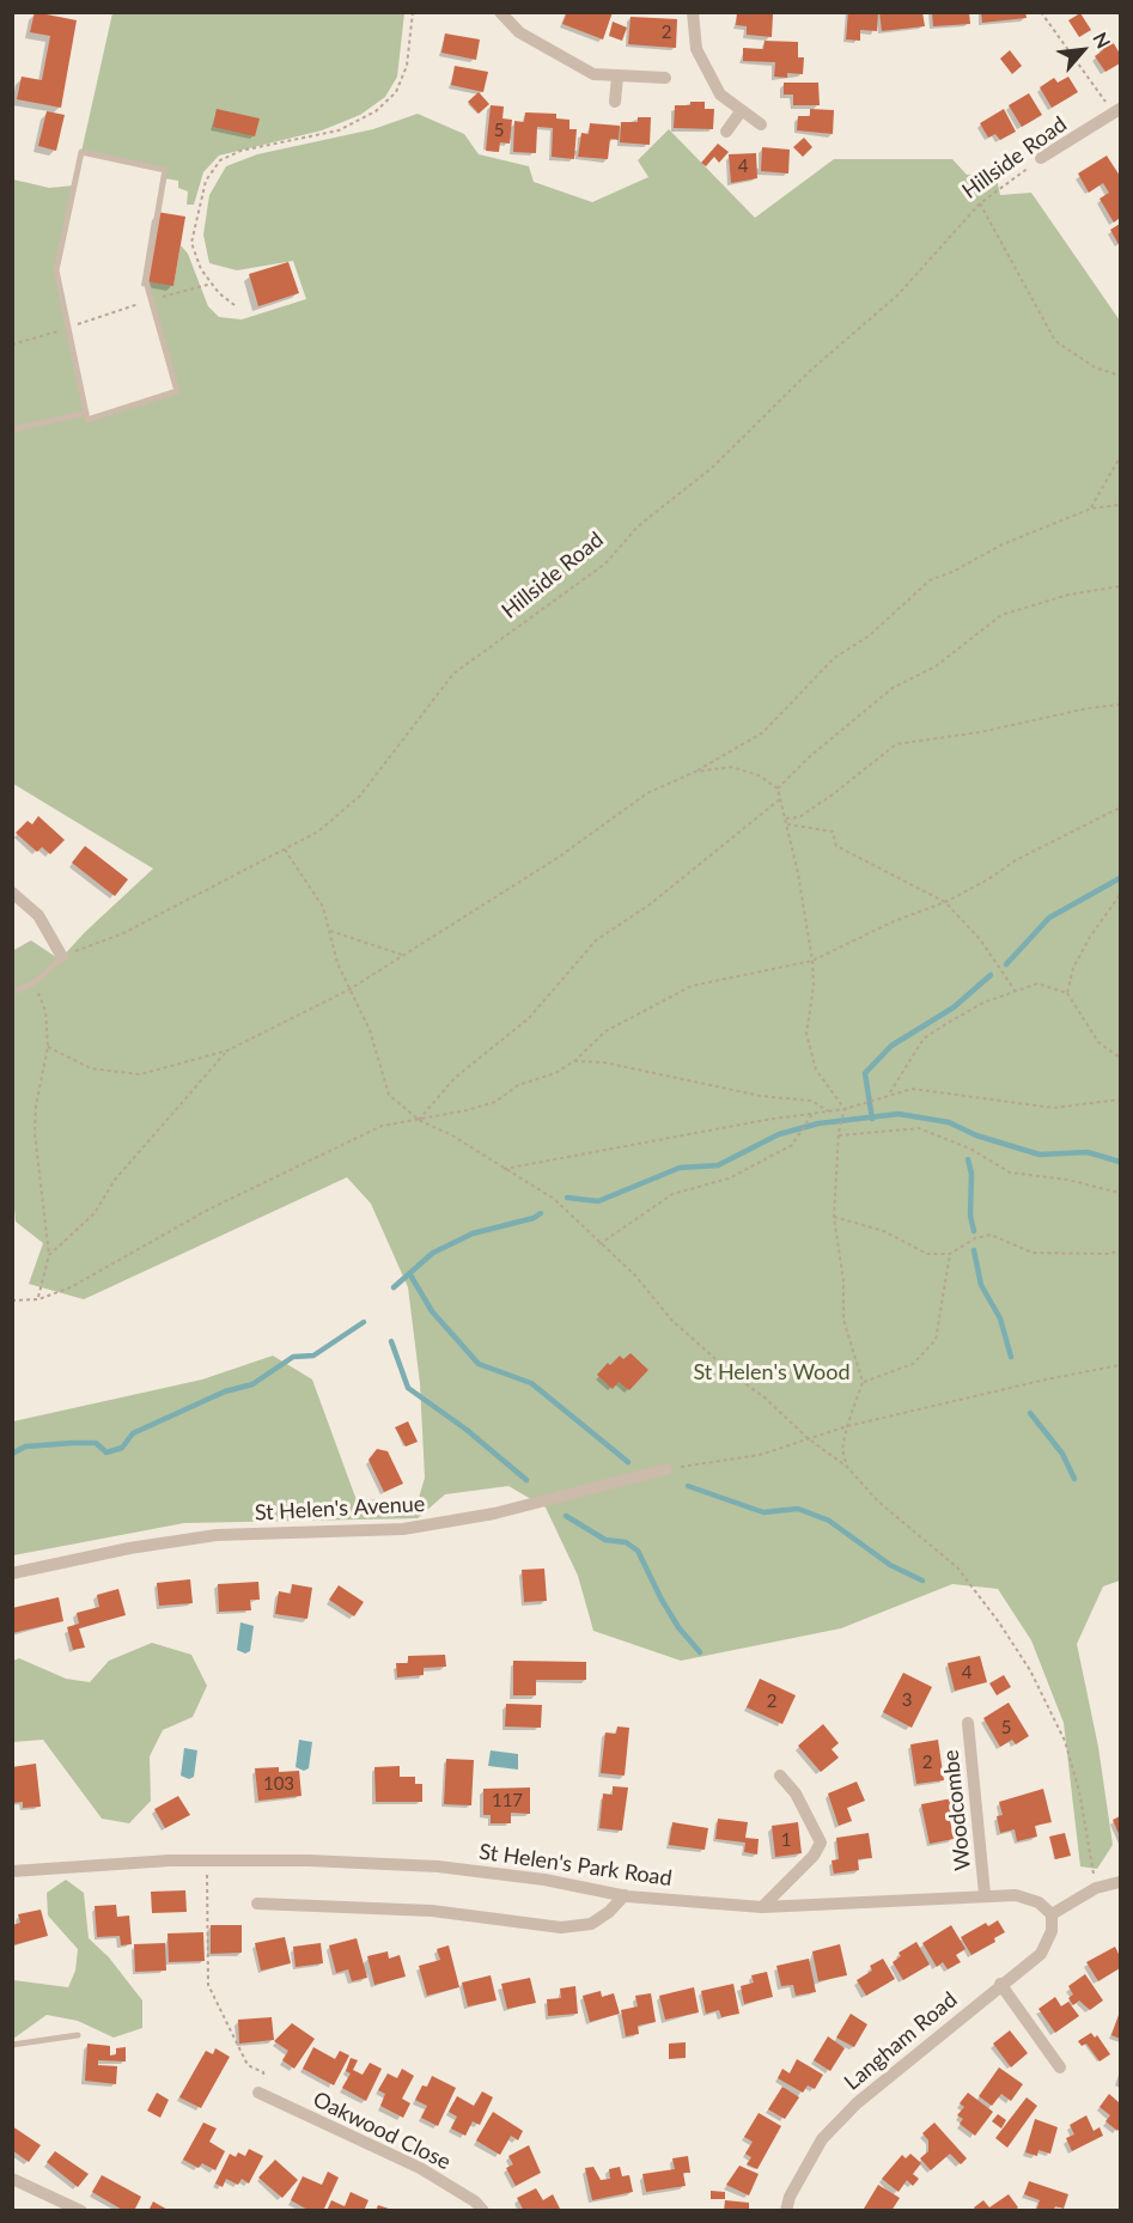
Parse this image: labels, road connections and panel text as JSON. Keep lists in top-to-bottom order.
{
  "streets": {
    "street": [
      "Hillside Road",
      "St Helen's Avenue",
      "Woodcombe",
      "St Helen's Park Road",
      "Langham Road",
      "Oakwood Close"
    ]
  },
  "crossings": [
    ["Woodcombe", "St Helen's Park Road"],
    ["St Helen's Park Road", "Langham Road"]
  ],
  "parks": ["St Helen's Wood"],
  "house_numbers": [
    "2",
    "5",
    "4",
    "4",
    "3",
    "2",
    "5",
    "2",
    "103",
    "117",
    "1"
  ],
  "north": "top right"
}
